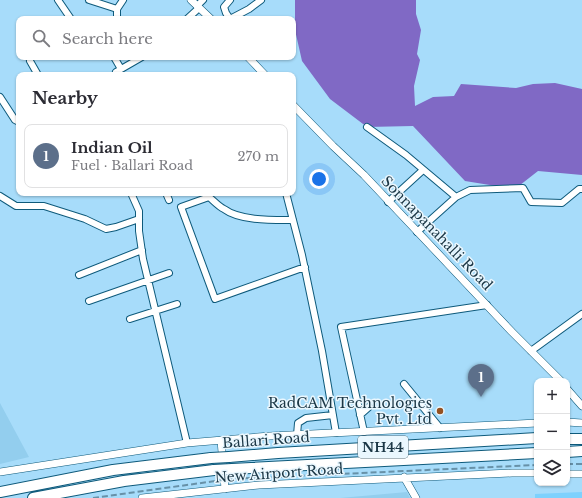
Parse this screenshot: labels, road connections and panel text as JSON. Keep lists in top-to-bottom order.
{
  "streets": {
    "highway": ["Ballari Road", "NH44"],
    "street": ["Sonnapanahalli Road", "New Airport Road"]
  },
  "places": ["RadCAM Technologies Pvt. Ltd"],
  "page": {
    "search": "Search here",
    "heading": "Nearby",
    "list": [
      {
        "mark": "1",
        "name": "Indian Oil",
        "note": "Fuel · Ballari Road",
        "value": "270 m"
      }
    ],
    "pins": "1",
    "map_buttons": ["+", "−"]
  }
}
